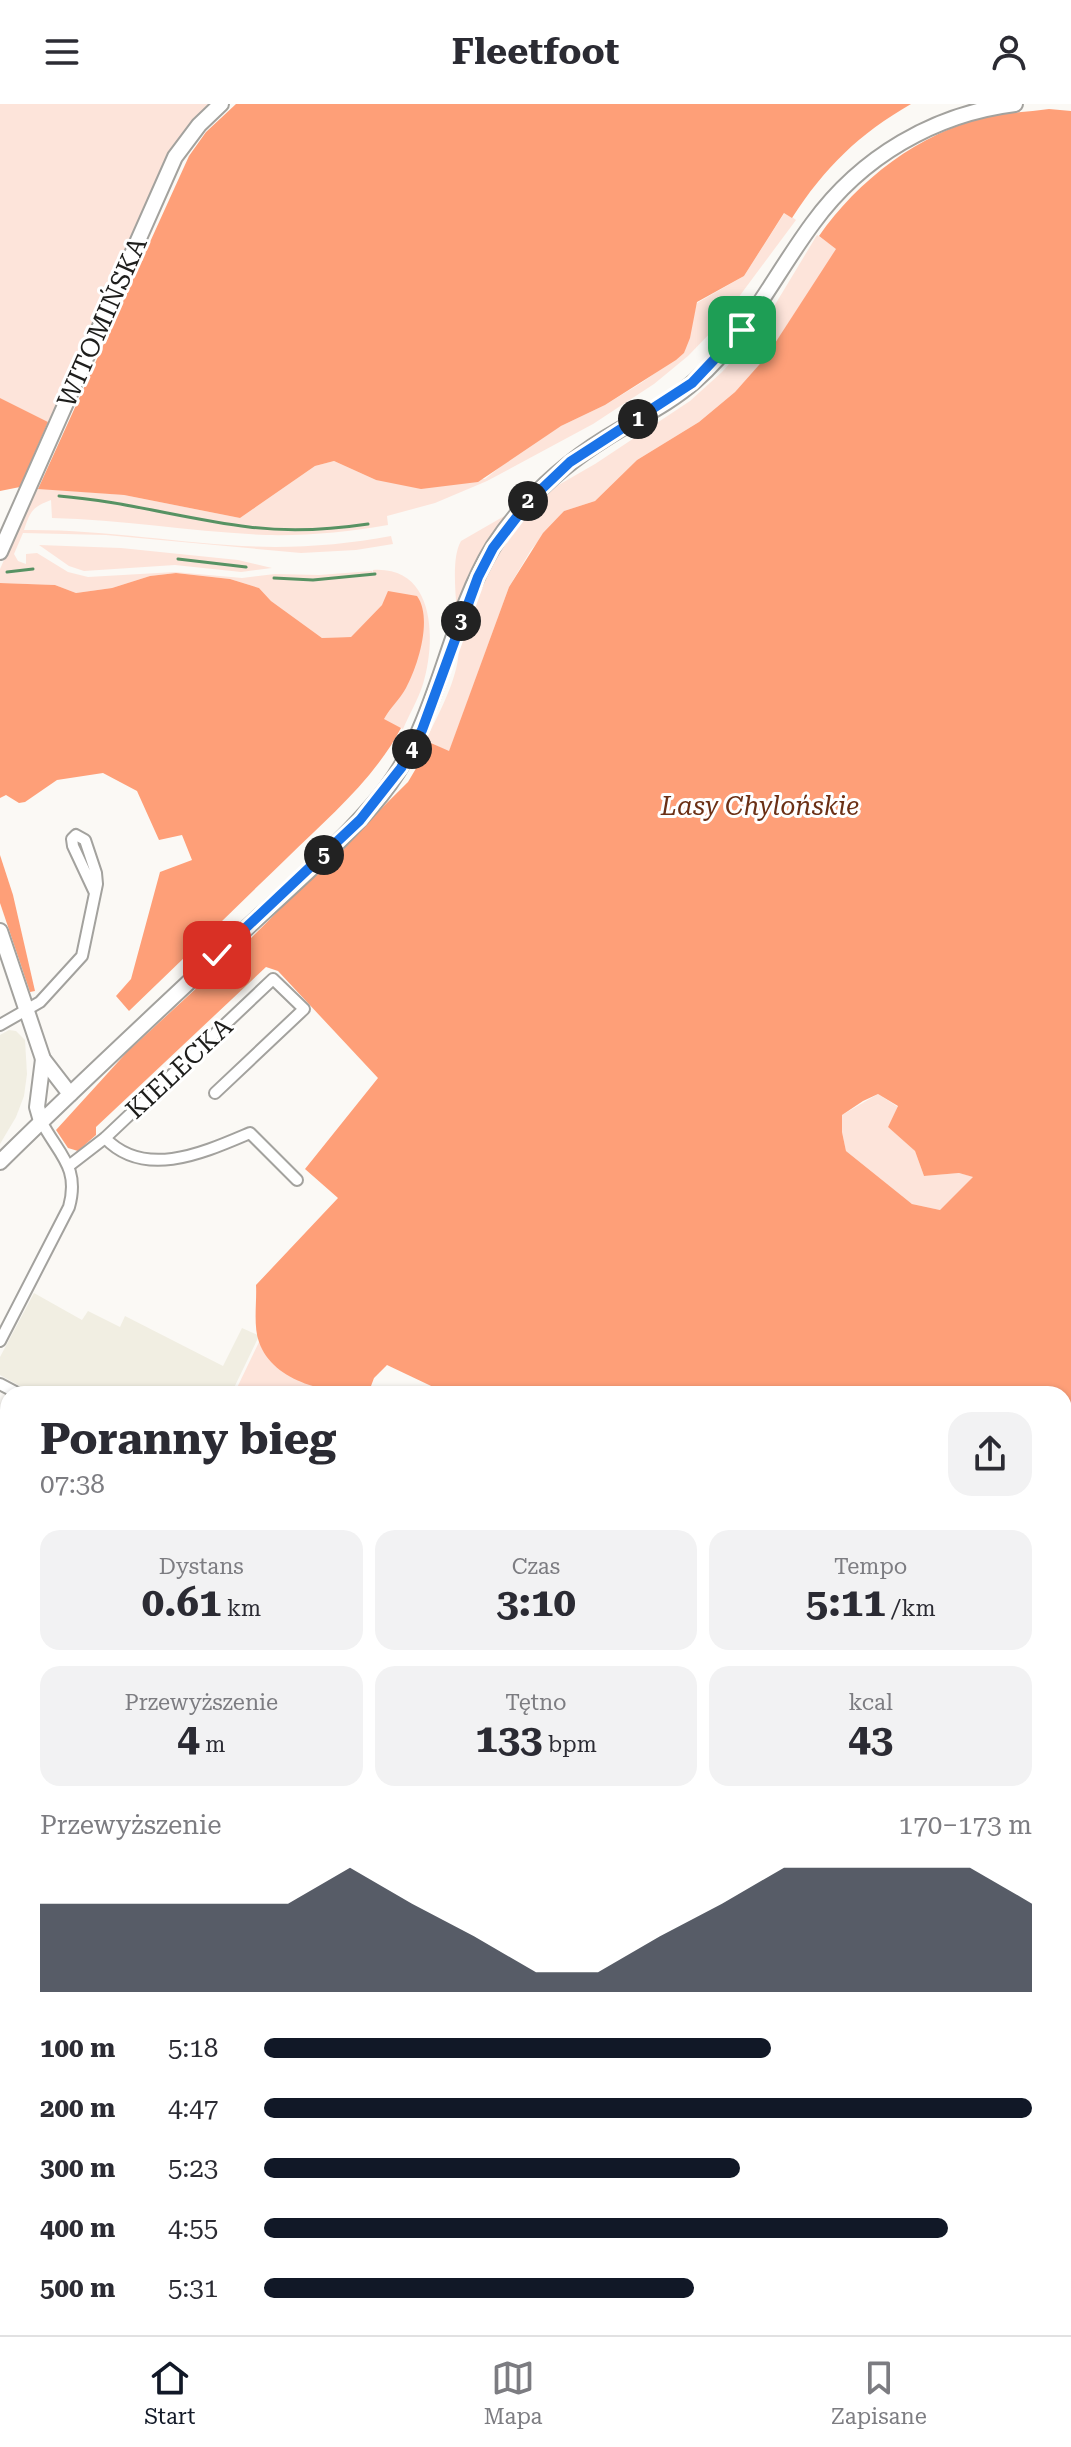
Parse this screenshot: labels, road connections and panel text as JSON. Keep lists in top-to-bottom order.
{
  "streets": {
    "main road": ["WITOMIŃSKA"],
    "street": ["KIELECKA"]
  },
  "parks": ["Lasy Chylońskie"],
  "page": {
    "header": "Fleetfoot",
    "pins": [
      "1",
      "2",
      "3",
      "4",
      "5"
    ],
    "heading": ["Poranny bieg", "07:38"],
    "stats": [
      ["Dystans", "0.61 km"],
      ["Czas", "3:10"],
      ["Tempo", "5:11 /km"],
      ["Przewyższenie", "4 m"],
      ["Tętno", "133 bpm"],
      ["kcal", "43"]
    ],
    "chart": ["Przewyższenie", "170–173 m"],
    "list": [
      {
        "name": "100 m",
        "note": "5:18"
      },
      {
        "name": "200 m",
        "note": "4:47"
      },
      {
        "name": "300 m",
        "note": "5:23"
      },
      {
        "name": "400 m",
        "note": "4:55"
      },
      {
        "name": "500 m",
        "note": "5:31"
      }
    ],
    "tabs": ["Start", "Mapa", "Zapisane"]
  }
}
